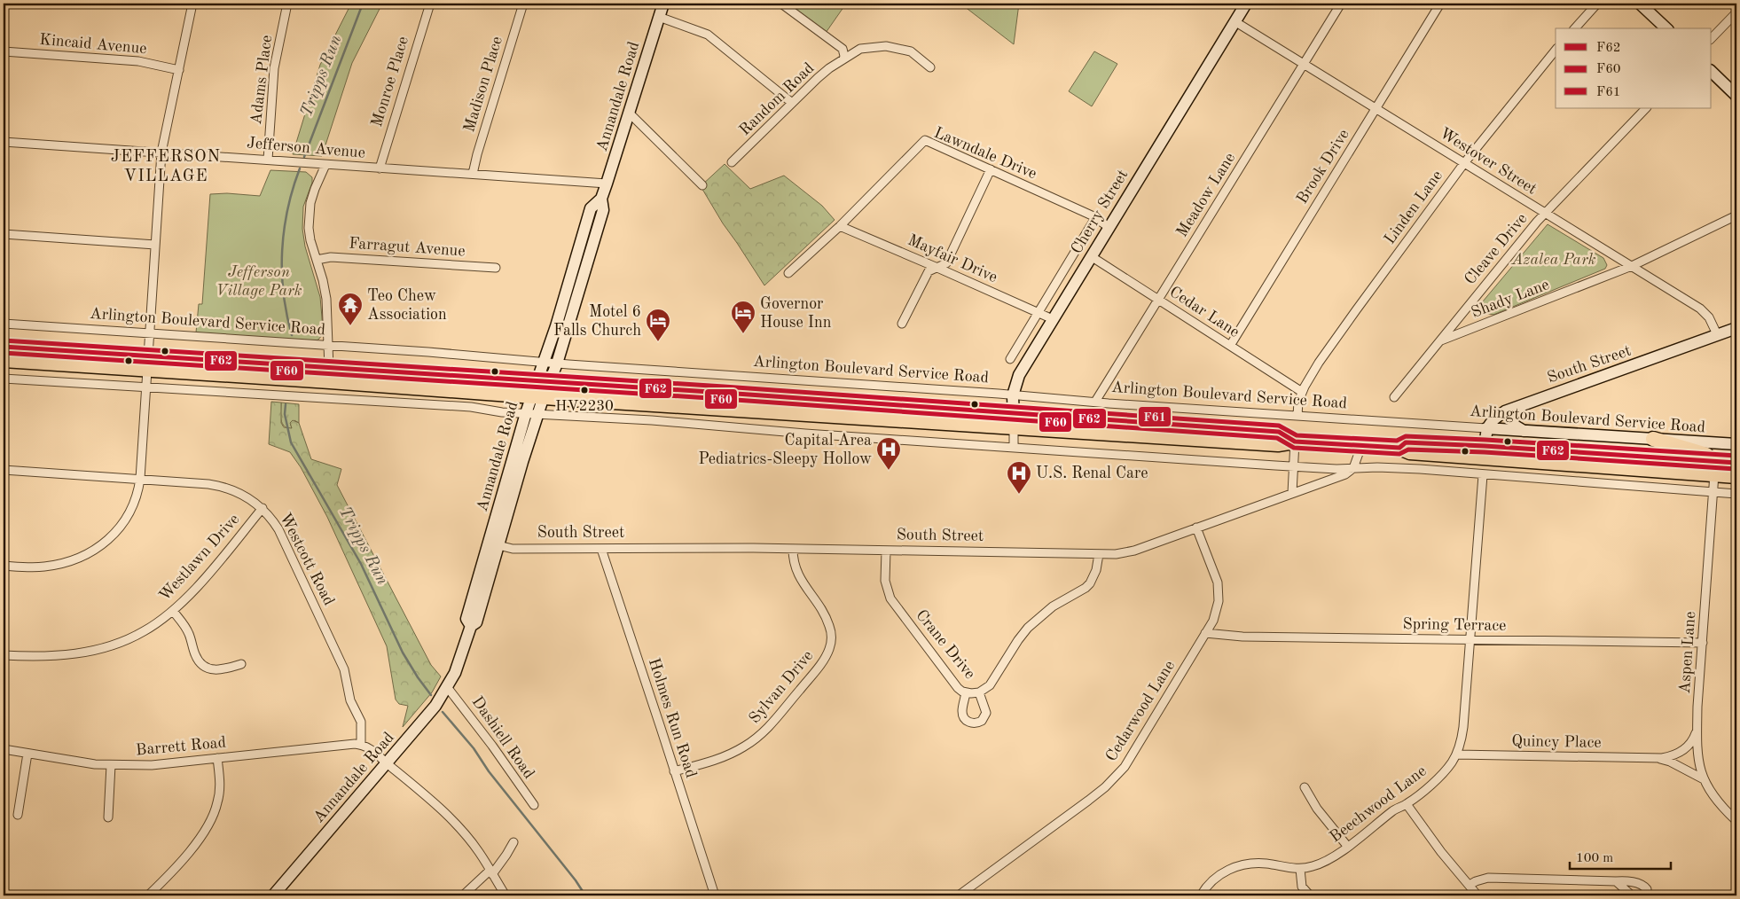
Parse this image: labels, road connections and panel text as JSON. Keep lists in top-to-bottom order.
{
  "streets": {
    "main road": [
      "Annandale Road",
      "Cherry Street",
      "Arlington Boulevard Service Road",
      "South Street"
    ],
    "street": [
      "Kincaid Avenue",
      "Adams Place",
      "Monroe Place",
      "Madison Place",
      "Random Road",
      "Jefferson Avenue",
      "Lawndale Drive",
      "Westover Street",
      "Brook Drive",
      "Meadow Lane",
      "Linden Lane",
      "Farragut Avenue",
      "Cleave Drive",
      "Mayfair Drive",
      "Shady Lane",
      "Cedar Lane",
      "Westlawn Drive",
      "Westcott Road",
      "Spring Terrace",
      "Crane Drive",
      "Aspen Lane",
      "Sylvan Drive",
      "Cedarwood Lane",
      "Holmes Run Road",
      "Dashiell Road",
      "Quincy Place",
      "Barrett Road",
      "Beechwood Lane"
    ]
  },
  "crossings": [
    ["Adams Place", "Jefferson Avenue"],
    ["Monroe Place", "Jefferson Avenue"],
    ["Madison Place", "Jefferson Avenue"],
    ["Annandale Road", "Jefferson Avenue"],
    ["Annandale Road", "Arlington Boulevard Service Road"],
    ["Annandale Road", "South Street"],
    ["Annandale Road", "Dashiell Road"],
    ["Lawndale Drive", "Cherry Street"],
    ["Lawndale Drive", "Mayfair Drive"],
    ["Westover Street", "Brook Drive"],
    ["Westover Street", "Meadow Lane"],
    ["Westover Street", "Linden Lane"],
    ["Westover Street", "Cherry Street"],
    ["Westover Street", "Cleave Drive"],
    ["Westover Street", "Shady Lane"],
    ["Westover Street", "South Street"],
    ["Brook Drive", "Cedar Lane"],
    ["Meadow Lane", "Cedar Lane"],
    ["Meadow Lane", "Arlington Boulevard Service Road"],
    ["Linden Lane", "Cedar Lane"],
    ["Linden Lane", "Arlington Boulevard Service Road"],
    ["Cherry Street", "Mayfair Drive"],
    ["Cherry Street", "Cedar Lane"],
    ["Cherry Street", "Arlington Boulevard Service Road"],
    ["Cleave Drive", "Shady Lane"],
    ["Arlington Boulevard Service Road", "South Street"],
    ["South Street", "Crane Drive"],
    ["South Street", "Sylvan Drive"],
    ["South Street", "Cedarwood Lane"],
    ["South Street", "Holmes Run Road"],
    ["Westlawn Drive", "Westcott Road"],
    ["Westcott Road", "Barrett Road"],
    ["Spring Terrace", "Aspen Lane"],
    ["Spring Terrace", "Cedarwood Lane"],
    ["Spring Terrace", "Beechwood Lane"],
    ["Aspen Lane", "Quincy Place"],
    ["Sylvan Drive", "Holmes Run Road"],
    ["Quincy Place", "Beechwood Lane"]
  ],
  "districts": ["JEFFERSON VILLAGE"],
  "water": ["Tripps Run"],
  "parks": ["Azalea Park", "Jefferson Village Park"],
  "places": {
    "temple": ["Teo Chew Association"],
    "hotel": ["Governor House Inn", "Motel 6 Falls Church"],
    "other": ["HV2230"],
    "hospital": ["Capital Area Pediatrics-Sleepy Hollow", "U.S. Renal Care"]
  },
  "lines": ["transit line F61", "transit line F62", "transit line F60"],
  "legend": ["F62", "F60", "F61"],
  "scale_bar": "100 m"
}
